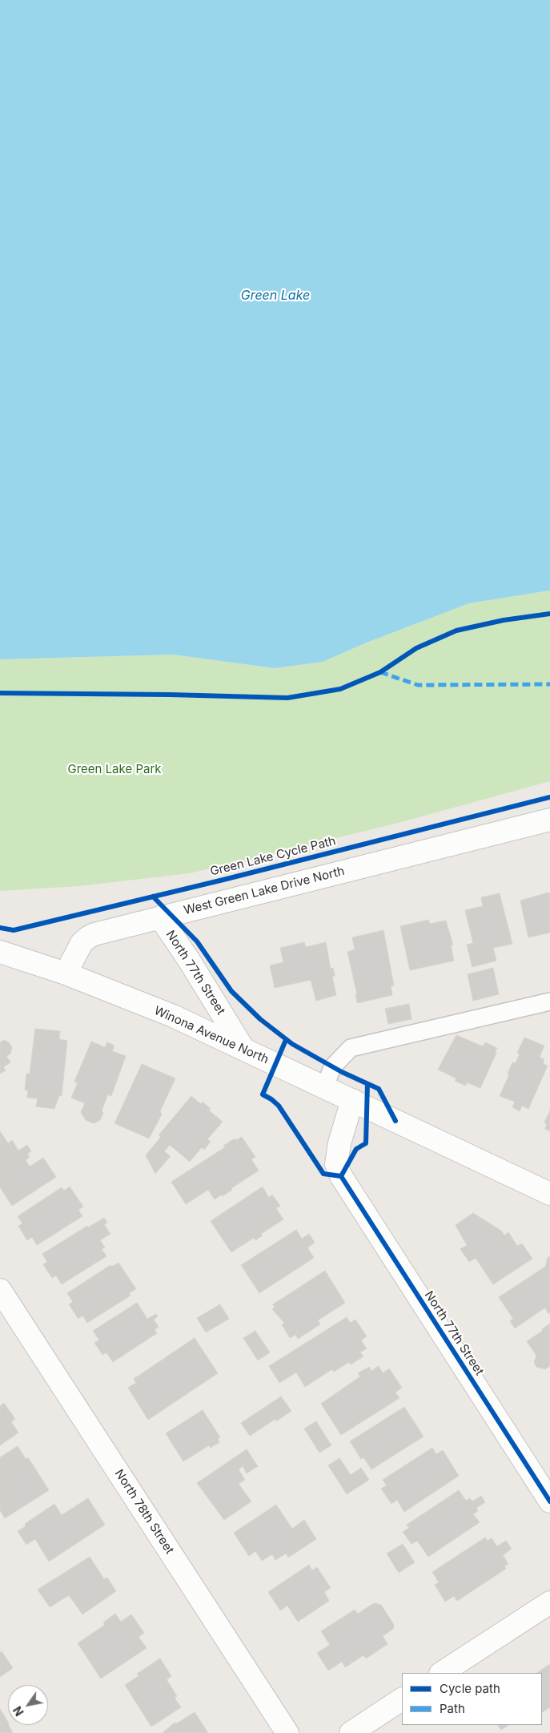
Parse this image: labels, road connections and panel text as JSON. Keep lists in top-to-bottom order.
{
  "streets": {
    "street": [
      "West Green Lake Drive North",
      "North 77th Street",
      "Winona Avenue North",
      "North 78th Street"
    ],
    "cycle path": ["Green Lake Cycle Path"]
  },
  "crossings": [
    ["West Green Lake Drive North", "North 77th Street"],
    ["West Green Lake Drive North", "Winona Avenue North"],
    ["North 77th Street", "Winona Avenue North"]
  ],
  "water": ["Green Lake"],
  "parks": ["Green Lake Park"],
  "legend": ["Cycle path", "Path"],
  "north": "bottom left"
}
